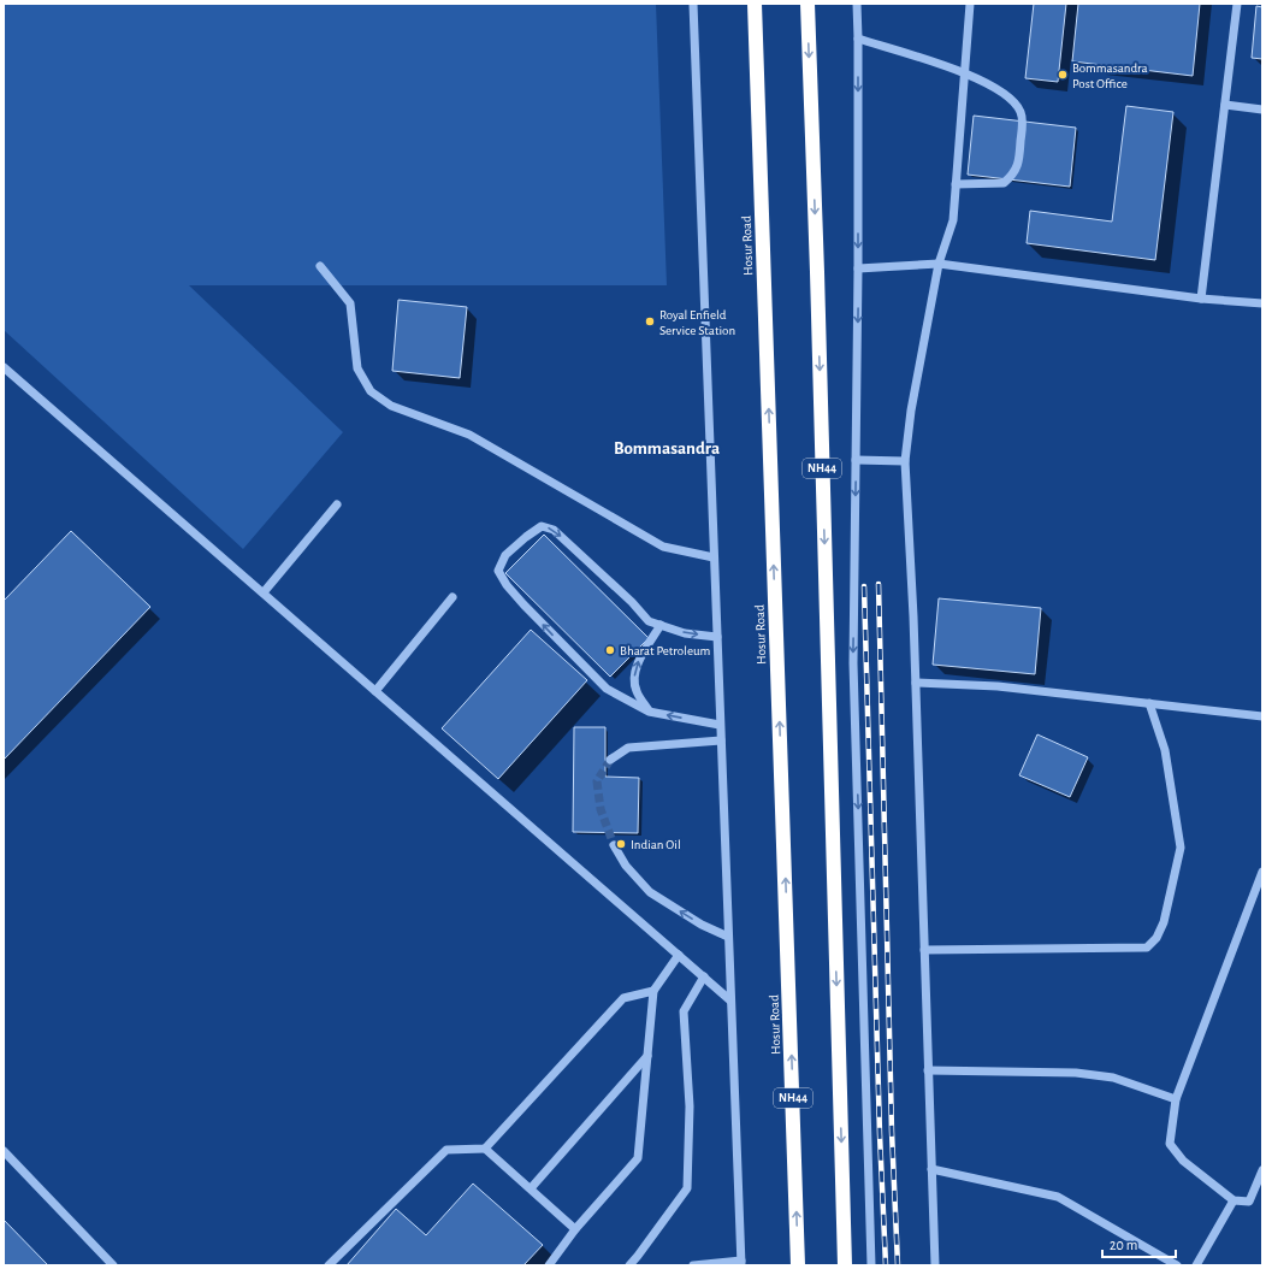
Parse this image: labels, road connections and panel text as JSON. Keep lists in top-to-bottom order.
{
  "streets": {
    "highway": ["Hosur Road", "NH44"]
  },
  "districts": ["Bommasandra"],
  "places": [
    "Bommasandra Post Office",
    "Royal Enfield Service Station",
    "Bharat Petroleum",
    "Indian Oil"
  ],
  "scale_bar": "20 m"
}
